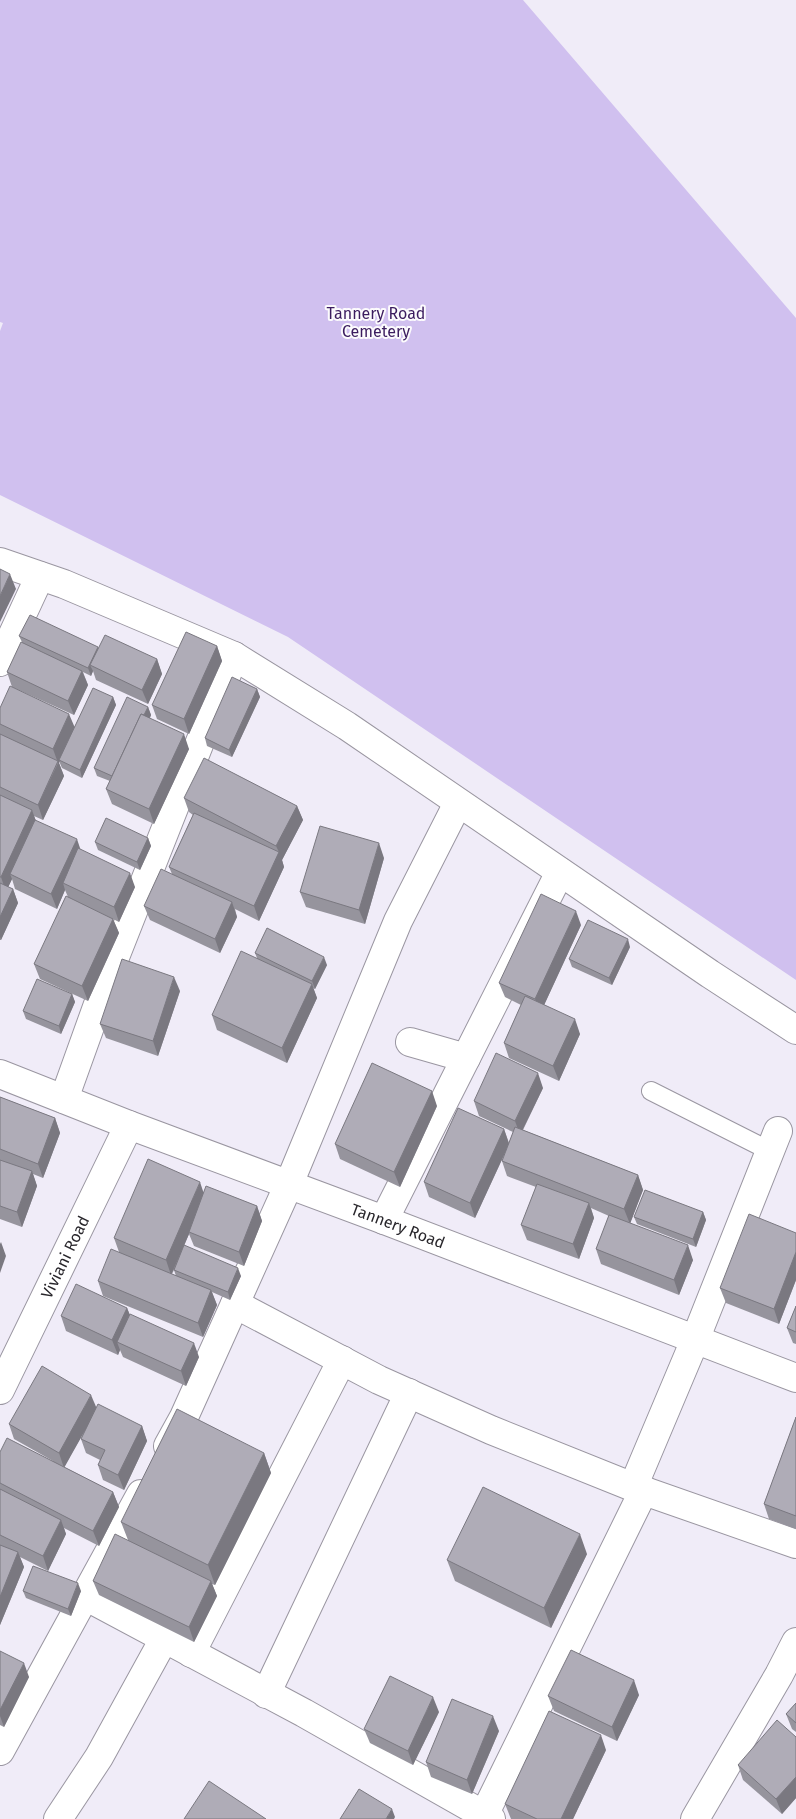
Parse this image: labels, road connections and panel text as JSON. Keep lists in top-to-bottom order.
{
  "streets": {
    "street": ["Tannery Road", "Viviani Road"]
  },
  "crossings": [
    ["Tannery Road", "Viviani Road"]
  ],
  "parks": ["Tannery Road Cemetery"]
}
